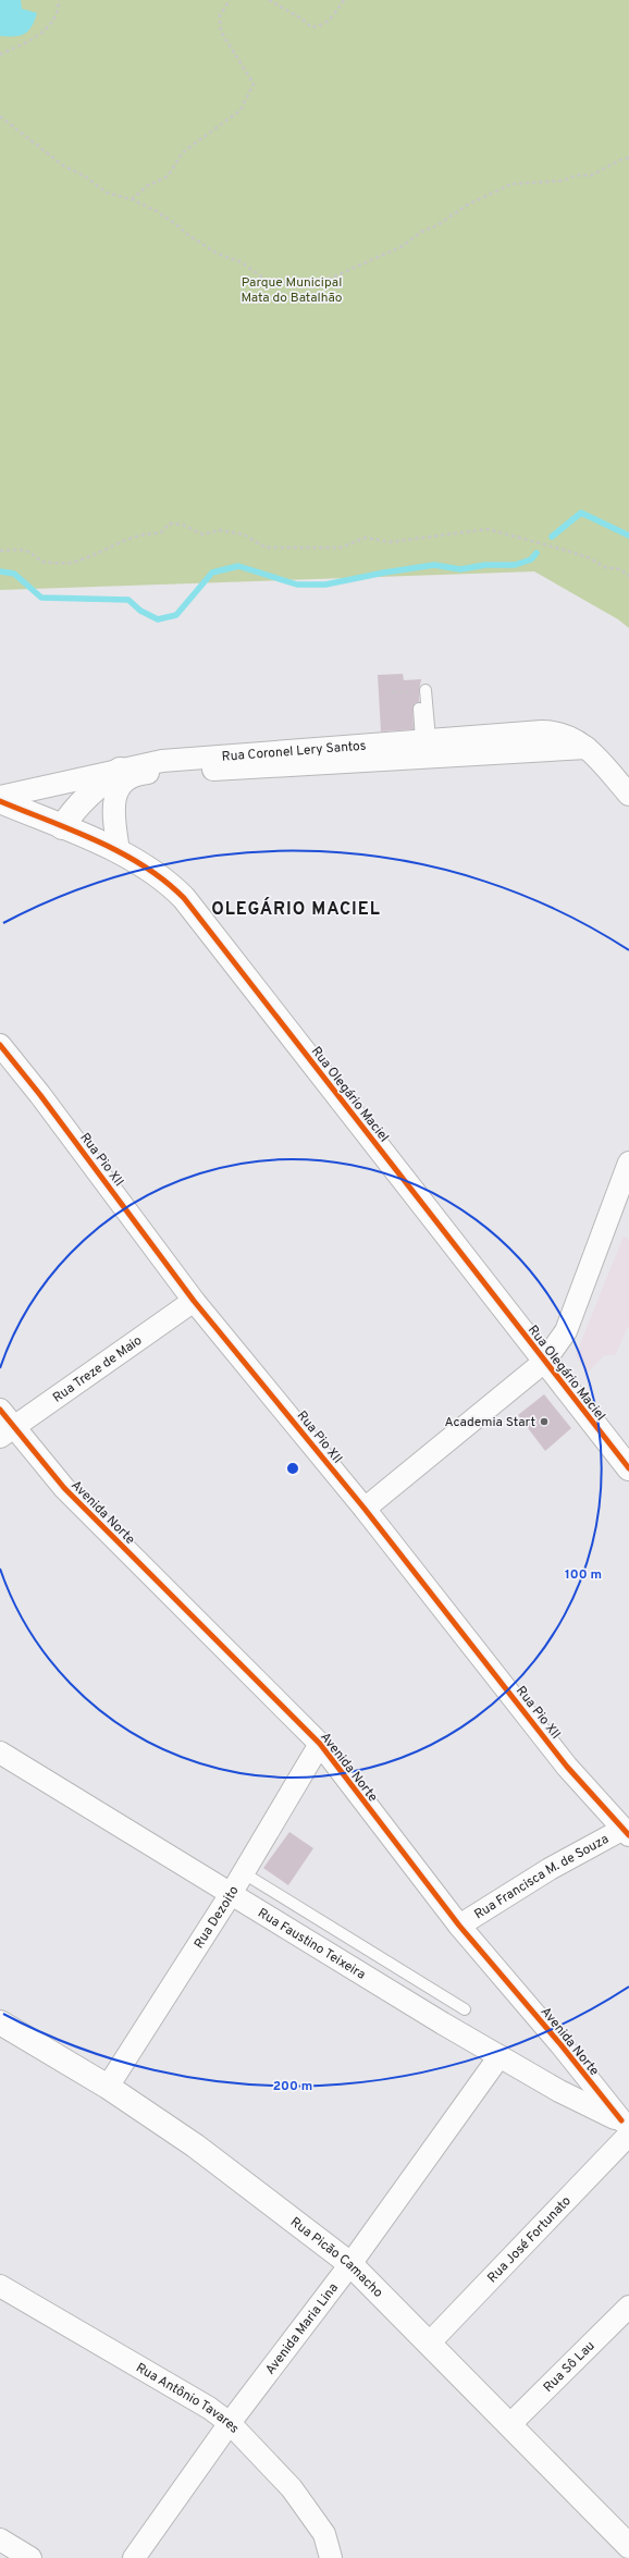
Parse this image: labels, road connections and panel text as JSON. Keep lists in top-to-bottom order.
{
  "streets": {
    "street": [
      "Rua Coronel Lery Santos",
      "Rua Olegário Maciel",
      "Rua Pio XII",
      "Rua Treze de Maio",
      "Avenida Norte",
      "Rua Francisca M. de Souza",
      "Rua Dezoito",
      "Rua Faustino Teixeira",
      "Rua José Fortunato",
      "Rua Picão Camacho",
      "Avenida Maria Lina",
      "Rua Sô Lau",
      "Rua Antônio Tavares"
    ]
  },
  "crossings": [
    ["Rua Pio XII", "Rua Treze de Maio"],
    ["Rua Pio XII", "Rua Francisca M. de Souza"],
    ["Rua Treze de Maio", "Avenida Norte"],
    ["Avenida Norte", "Rua Francisca M. de Souza"],
    ["Avenida Norte", "Rua Dezoito"],
    ["Avenida Norte", "Rua Faustino Teixeira"],
    ["Avenida Norte", "Rua José Fortunato"],
    ["Rua Dezoito", "Rua Faustino Teixeira"],
    ["Rua Dezoito", "Rua Picão Camacho"],
    ["Rua Faustino Teixeira", "Rua José Fortunato"],
    ["Rua Faustino Teixeira", "Avenida Maria Lina"],
    ["Rua José Fortunato", "Rua Picão Camacho"],
    ["Rua Picão Camacho", "Avenida Maria Lina"],
    ["Rua Picão Camacho", "Rua Sô Lau"],
    ["Avenida Maria Lina", "Rua Antônio Tavares"]
  ],
  "districts": ["OLEGÁRIO MACIEL"],
  "parks": ["Parque Municipal Mata do Batalhão"],
  "places": ["Academia Start"],
  "rings": ["100 m", "200 m"]
}
